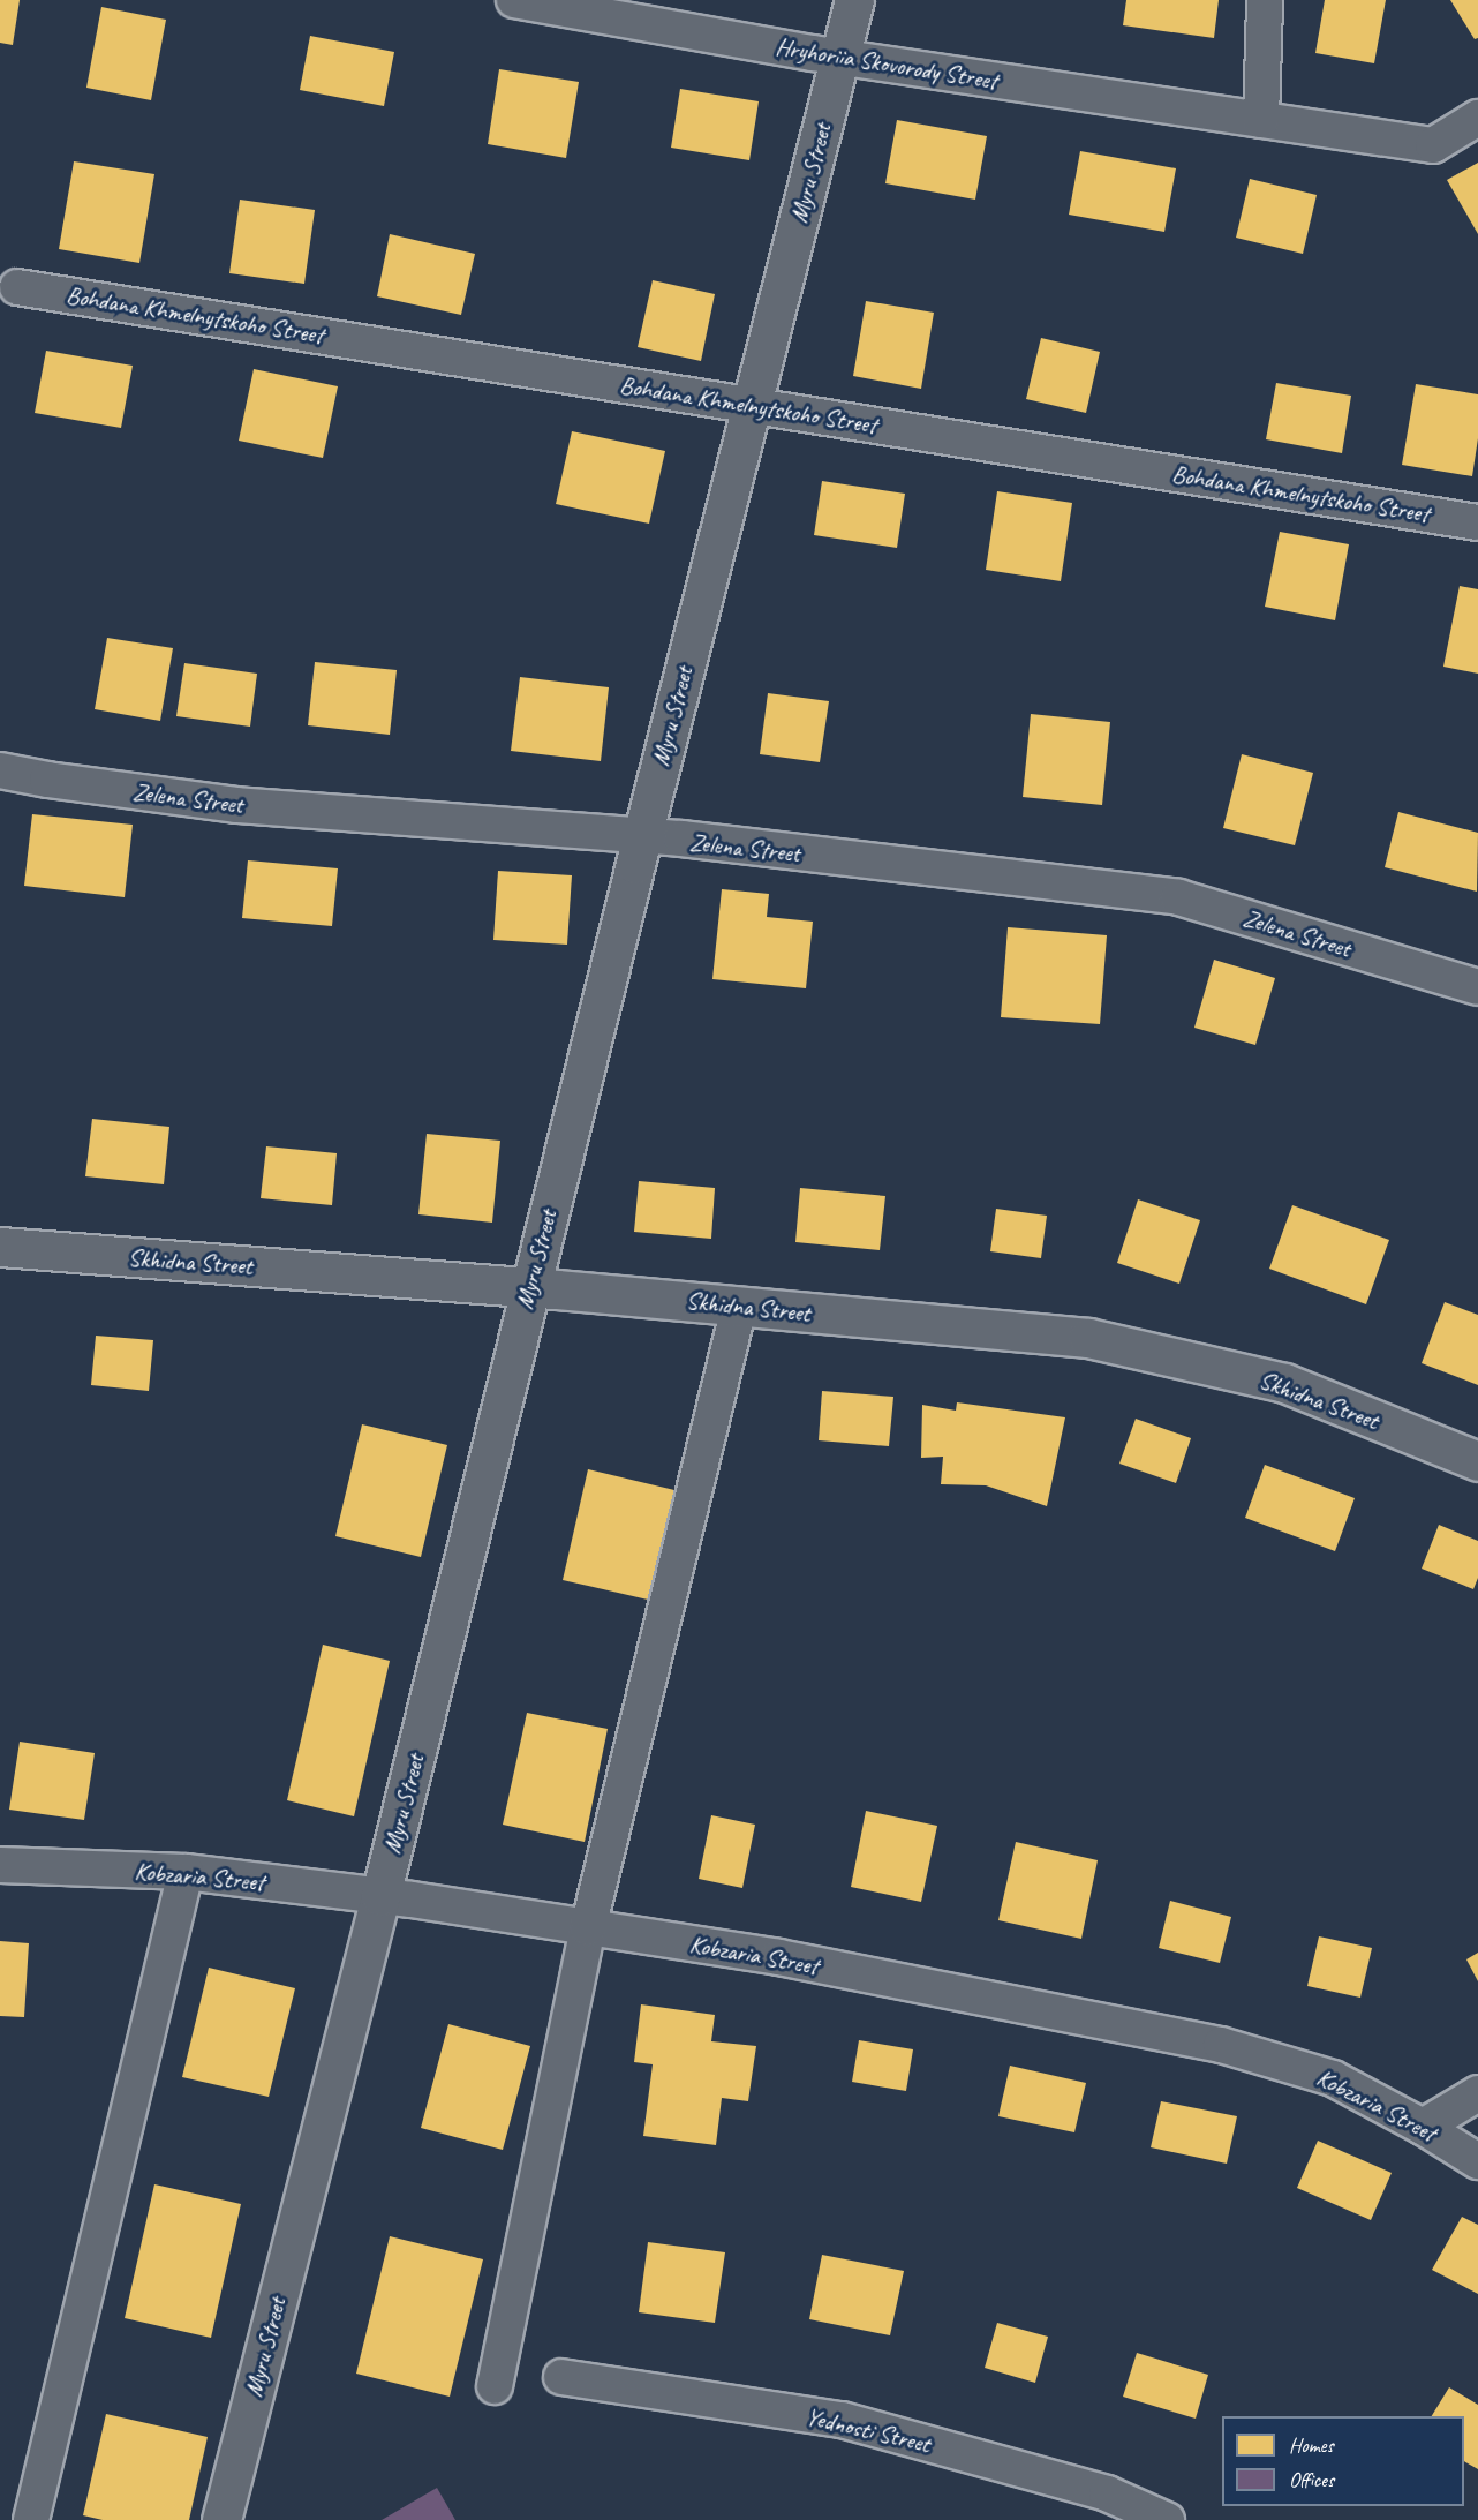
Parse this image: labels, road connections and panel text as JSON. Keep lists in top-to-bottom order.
{
  "streets": {
    "street": [
      "Hryhoriia Skovorody Street",
      "Myru Street",
      "Bohdana Khmelnytskoho Street",
      "Zelena Street",
      "Skhidna Street",
      "Kobzaria Street",
      "Yednosti Street"
    ]
  },
  "crossings": [
    ["Hryhoriia Skovorody Street", "Myru Street"],
    ["Myru Street", "Bohdana Khmelnytskoho Street"],
    ["Myru Street", "Zelena Street"],
    ["Myru Street", "Skhidna Street"],
    ["Myru Street", "Kobzaria Street"]
  ],
  "legend": ["Homes", "Offices"]
}
